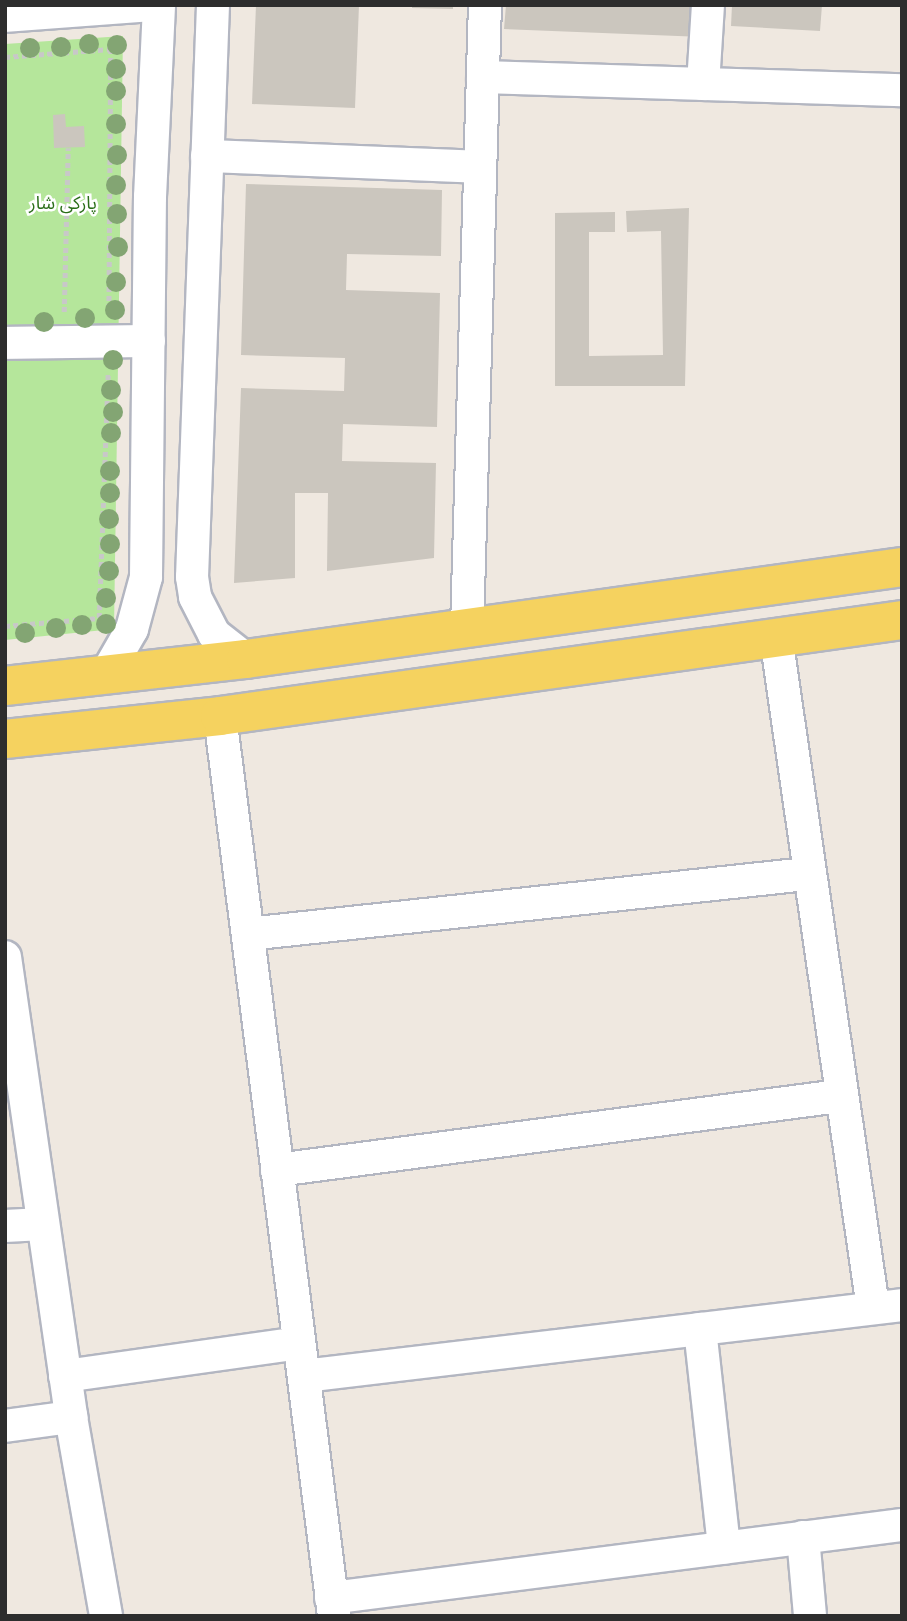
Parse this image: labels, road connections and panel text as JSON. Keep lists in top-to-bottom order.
{
  "parks": ["پارکی شار"]
}
